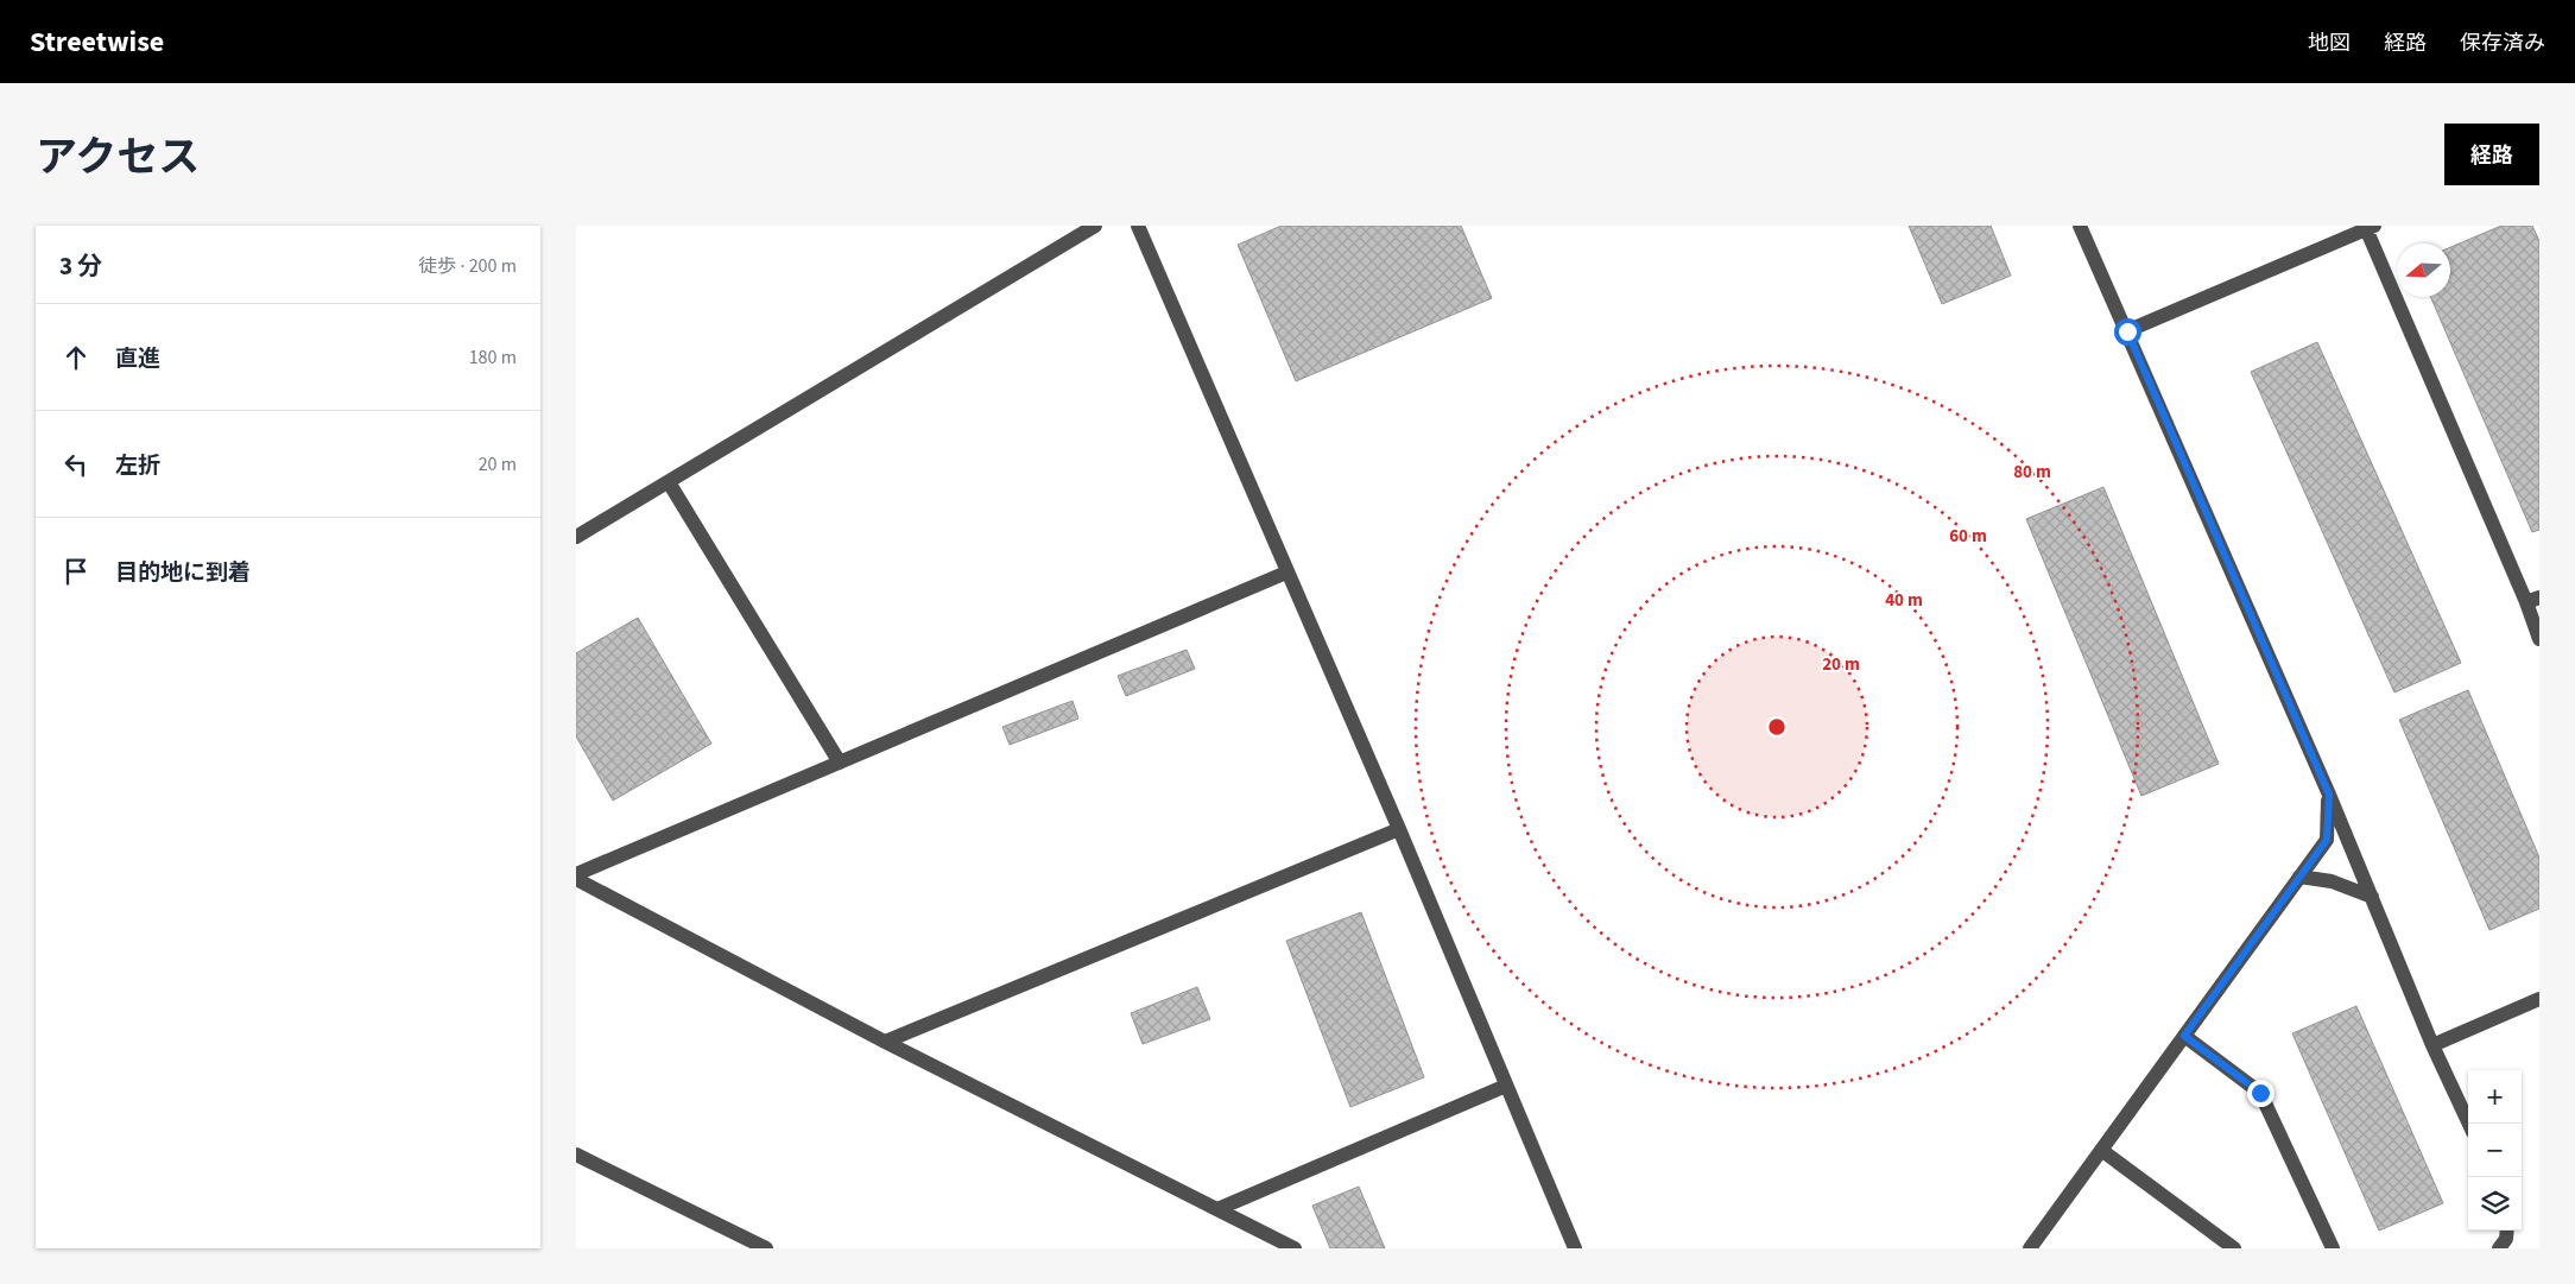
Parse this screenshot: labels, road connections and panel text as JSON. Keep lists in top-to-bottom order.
{
  "north": "left",
  "page": {
    "header": "Streetwise",
    "nav": ["地図", "経路", "保存済み"],
    "title": "アクセス",
    "buttons": "経路",
    "heading": ["3 分", "徒歩 · 200 m"],
    "list": [
      ["直進", "180 m"],
      ["左折", "20 m"],
      "目的地に到着"
    ],
    "map_buttons": ["+", "−"]
  },
  "rings": [
    "80 m",
    "60 m",
    "40 m",
    "20 m"
  ]
}
